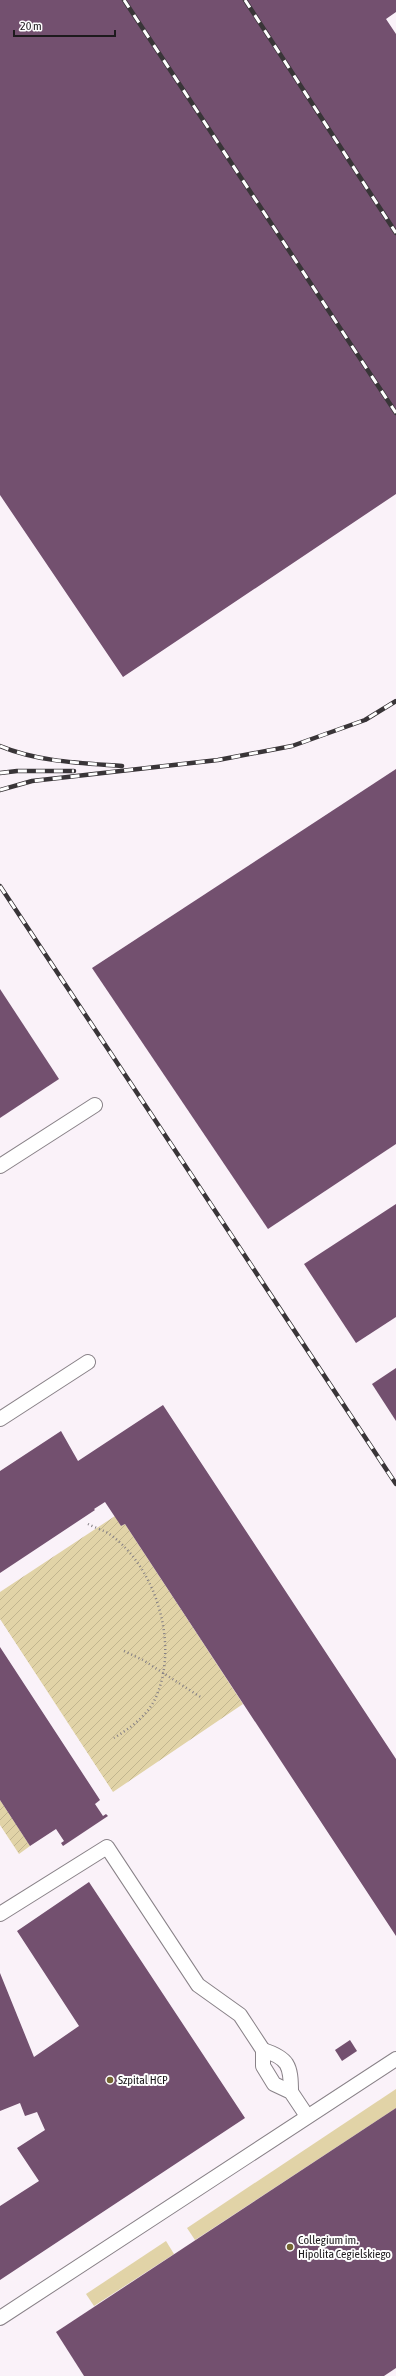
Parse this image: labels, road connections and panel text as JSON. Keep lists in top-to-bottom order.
{
  "places": ["Szpital HCP", "Collegium im. Hipolita Cegielskiego"],
  "scale_bar": "20 m"
}
